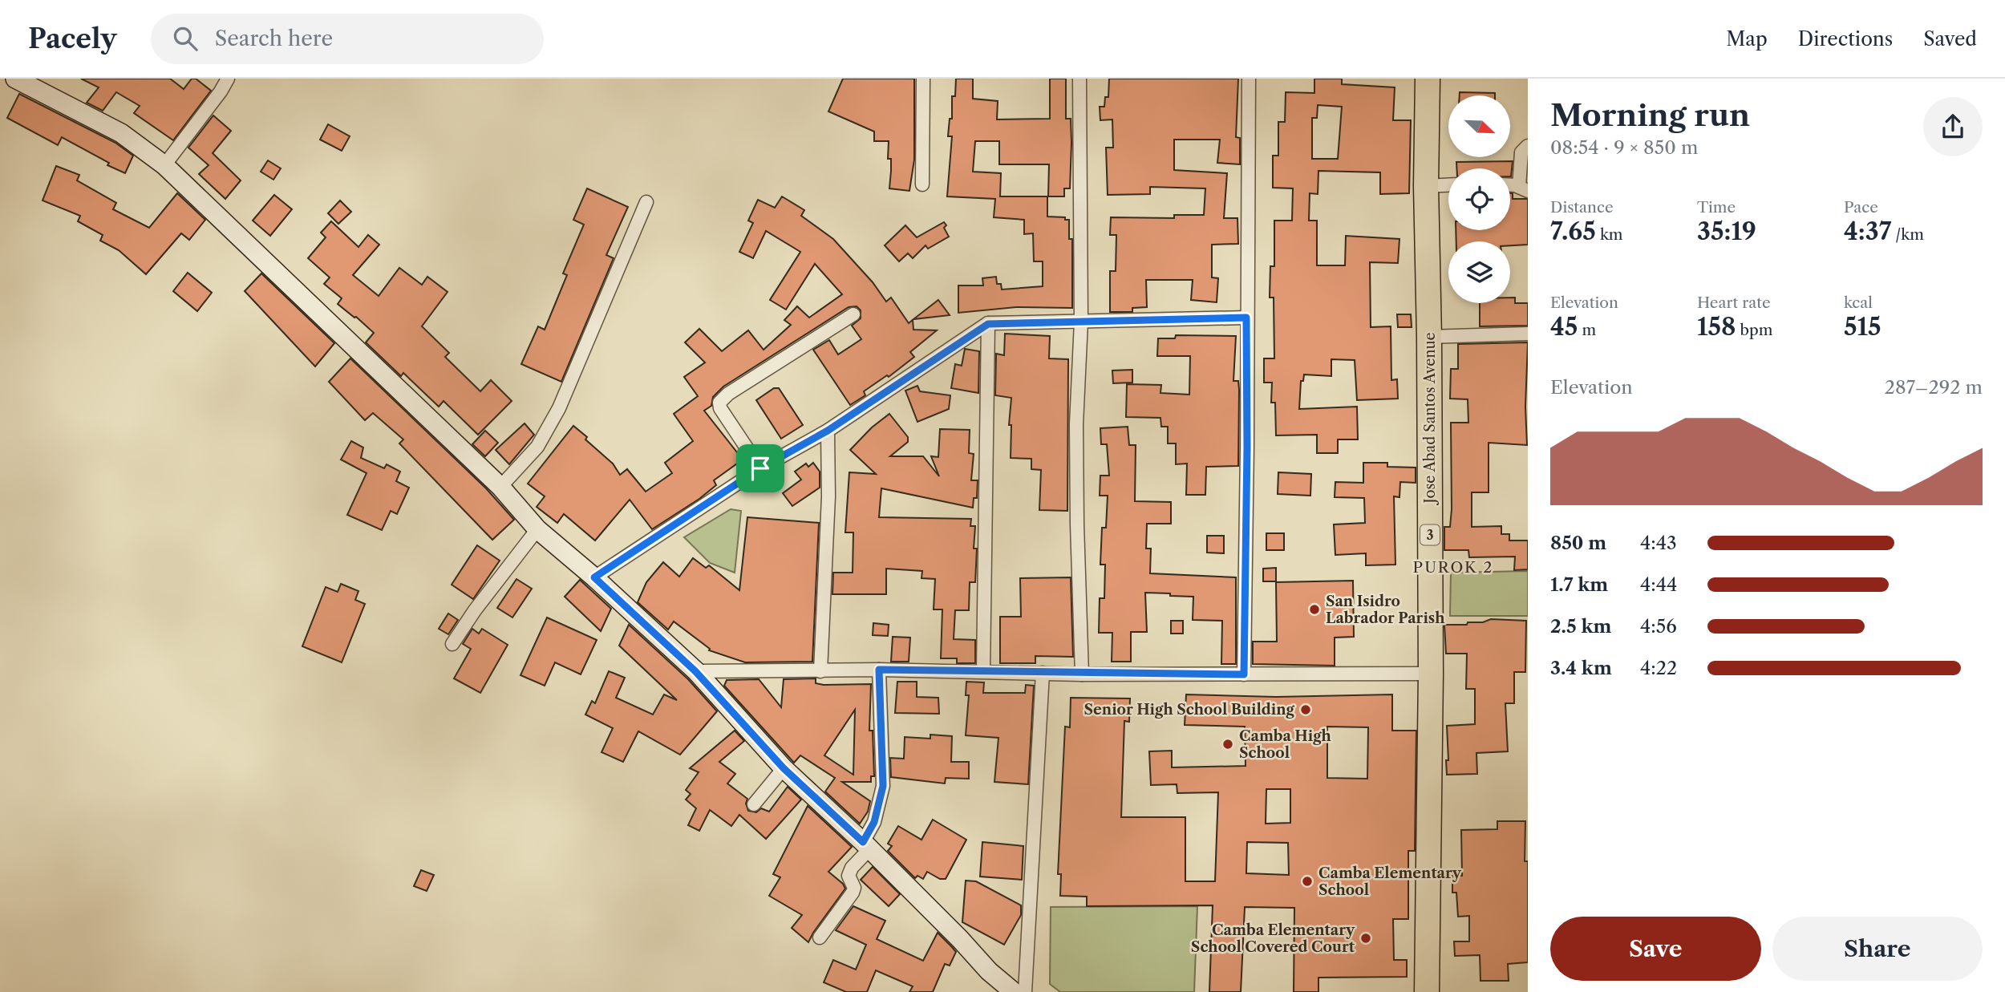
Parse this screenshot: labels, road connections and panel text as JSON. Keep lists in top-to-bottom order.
{
  "streets": {
    "highway": ["Jose Abad Santos Avenue", "3"]
  },
  "districts": ["PUROK 2"],
  "places": [
    "San Isidro Labrador Parish",
    "Senior High School Building",
    "Camba High School",
    "Camba Elementary School",
    "Camba Elementary School Covered Court"
  ],
  "north": "bottom right",
  "page": {
    "header": "Pacely",
    "search": "Search here",
    "nav": ["Map", "Directions", "Saved"],
    "heading": ["Morning run", "08:54 · 9 × 850 m"],
    "stats": [
      ["Distance", "7.65 km"],
      ["Time", "35:19"],
      ["Pace", "4:37 /km"],
      ["Elevation", "45 m"],
      ["Heart rate", "158 bpm"],
      ["kcal", "515"]
    ],
    "chart": ["Elevation", "287–292 m"],
    "list": [
      {
        "name": "850 m",
        "note": "4:43"
      },
      {
        "name": "1.7 km",
        "note": "4:44"
      },
      {
        "name": "2.5 km",
        "note": "4:56"
      },
      {
        "name": "3.4 km",
        "note": "4:22"
      }
    ],
    "buttons": ["Save", "Share"]
  }
}
